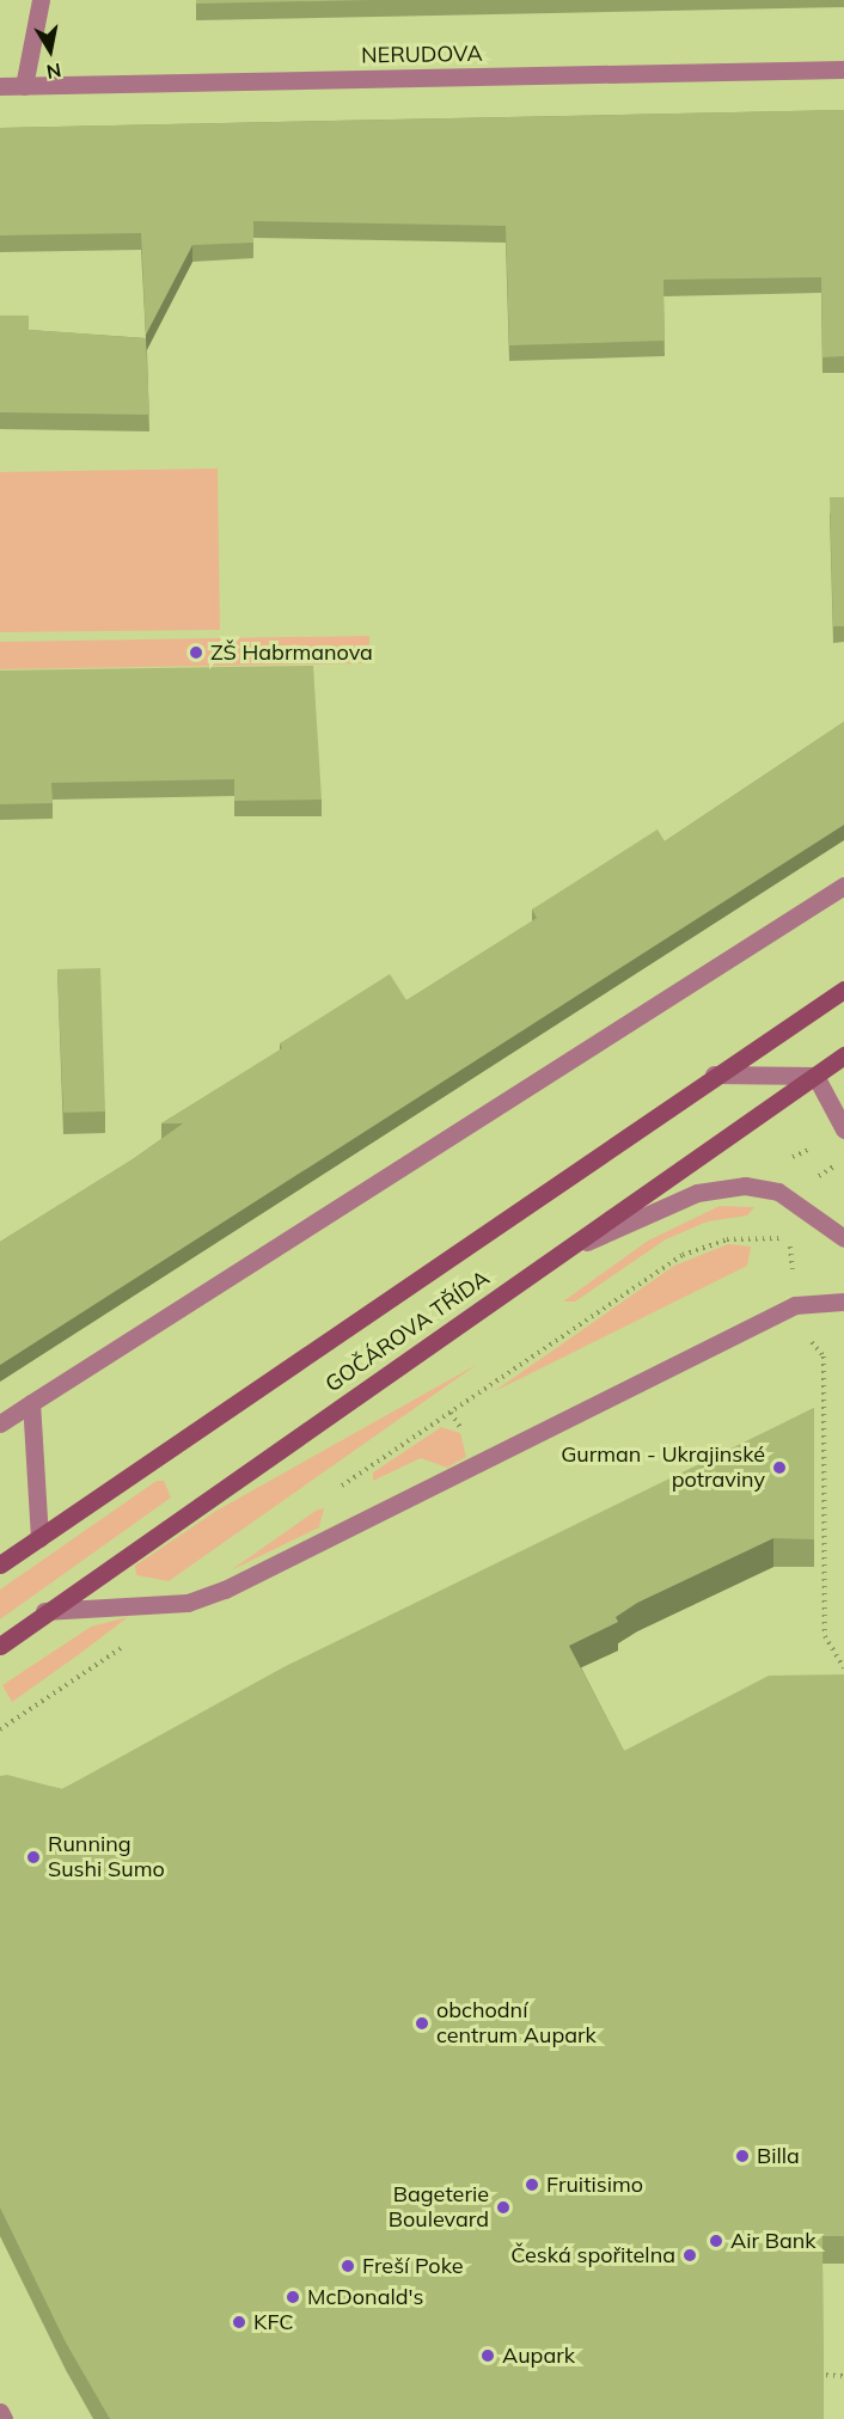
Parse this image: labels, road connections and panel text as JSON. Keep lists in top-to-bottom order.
{
  "streets": {
    "street": ["NERUDOVA", "GOČÁROVA TŘÍDA"]
  },
  "places": [
    "ZŠ Habrmanova",
    "Gurman - Ukrajinské potraviny",
    "Running Sushi Sumo",
    "obchodní centrum Aupark",
    "Billa",
    "Fruitisimo",
    "Bageterie Boulevard",
    "Air Bank",
    "Česká spořitelna",
    "Freší Poke",
    "McDonald's",
    "KFC",
    "Aupark"
  ],
  "north": "bottom"
}
